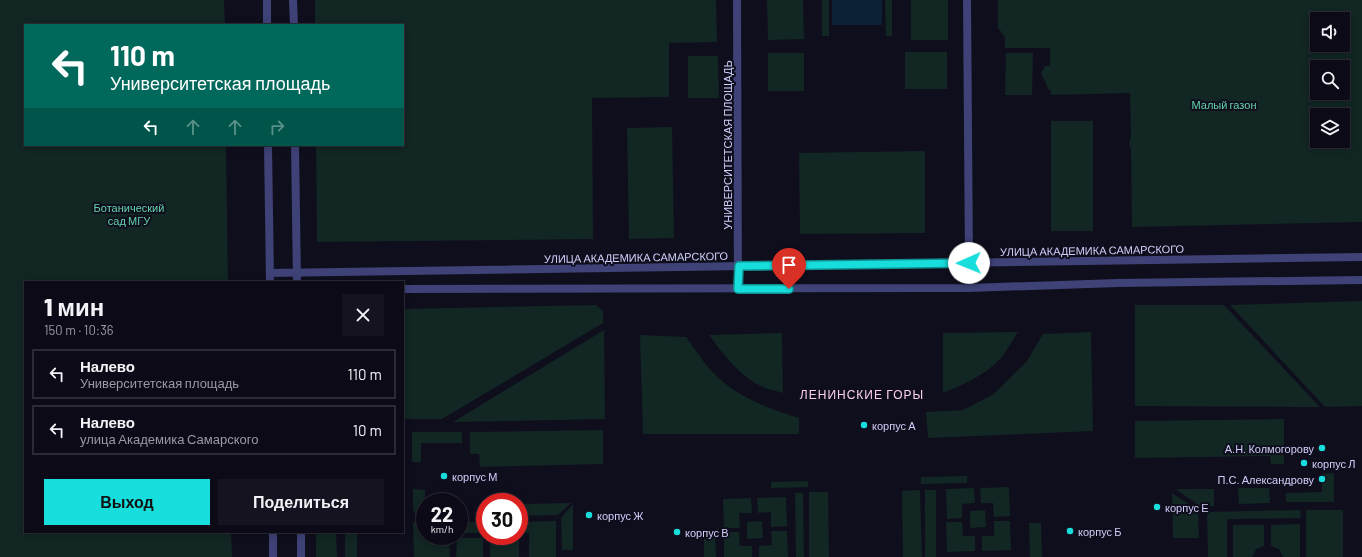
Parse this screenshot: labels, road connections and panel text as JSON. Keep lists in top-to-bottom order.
{
  "streets": {
    "street": ["УНИВЕРСИТЕТСКАЯ ПЛОЩАДЬ", "УЛИЦА АКАДЕМИКА САМАРСКОГО"]
  },
  "crossings": [
    ["УНИВЕРСИТЕТСКАЯ ПЛОЩАДЬ", "УЛИЦА АКАДЕМИКА САМАРСКОГО"]
  ],
  "districts": ["ЛЕНИНСКИЕ ГОРЫ"],
  "parks": ["Малый газон", "Ботанический сад МГУ"],
  "places": [
    "корпус А",
    "А.Н. Колмогорову",
    "корпус Л",
    "корпус М",
    "П.С. Александрову",
    "корпус Е",
    "корпус Ж",
    "корпус Б",
    "корпус В"
  ],
  "page": {
    "turn": ["110 m", "Университетская площадь"],
    "heading": ["1 мин", "150 m · 10:36"],
    "list": [
      {
        "name": "Налево",
        "note": "Университетская площадь",
        "value": "110 m"
      },
      {
        "name": "Налево",
        "note": "улица Академика Самарского",
        "value": "10 m"
      }
    ],
    "buttons": ["Выход", "Поделиться"],
    "speed": "22 km/h",
    "limit": "30"
  }
}
